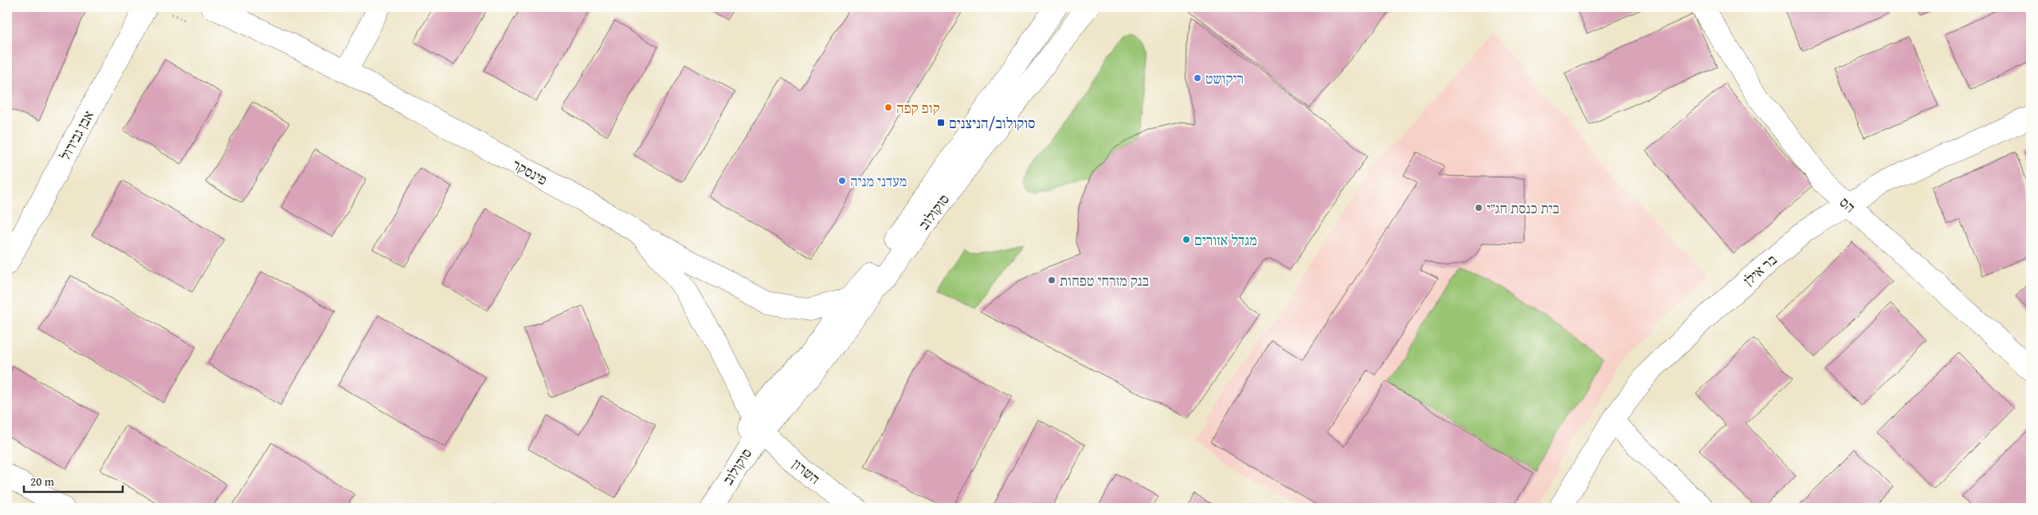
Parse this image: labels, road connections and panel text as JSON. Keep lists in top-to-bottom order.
{
  "streets": {
    "street": [
      "אבן גבירול",
      "פינסקר",
      "הס",
      "סוקולוב",
      "בר אילן",
      "השרון"
    ]
  },
  "crossings": [
    ["פינסקר", "סוקולוב"],
    ["פינסקר", "השרון"],
    ["הס", "בר אילן"],
    ["סוקולוב", "השרון"]
  ],
  "places": {
    "other": [
      "ריקושט",
      "קופ קפה",
      "מעדני מניה",
      "בית כנסת חג״י",
      "מגדל אזורים",
      "בנק מזרחי טפחות"
    ],
    "transit": ["סוקולוב/הניצנים"]
  },
  "scale_bar": "20 m"
}
